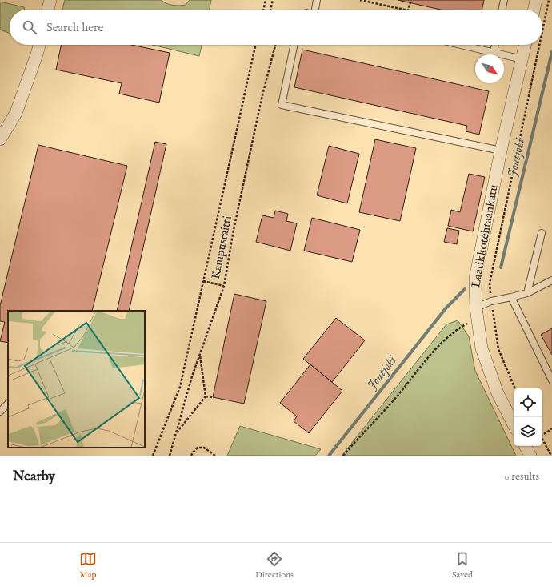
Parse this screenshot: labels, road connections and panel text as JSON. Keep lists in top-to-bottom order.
{
  "streets": {
    "street": ["Laatikkotehtaankatu"],
    "path": ["Kampusraitti"]
  },
  "water": ["Joutjoki"],
  "north": "bottom right",
  "page": {
    "search": "Search here",
    "heading": ["Nearby", "0 results"],
    "nav": ["Map", "Directions", "Saved"]
  }
}
